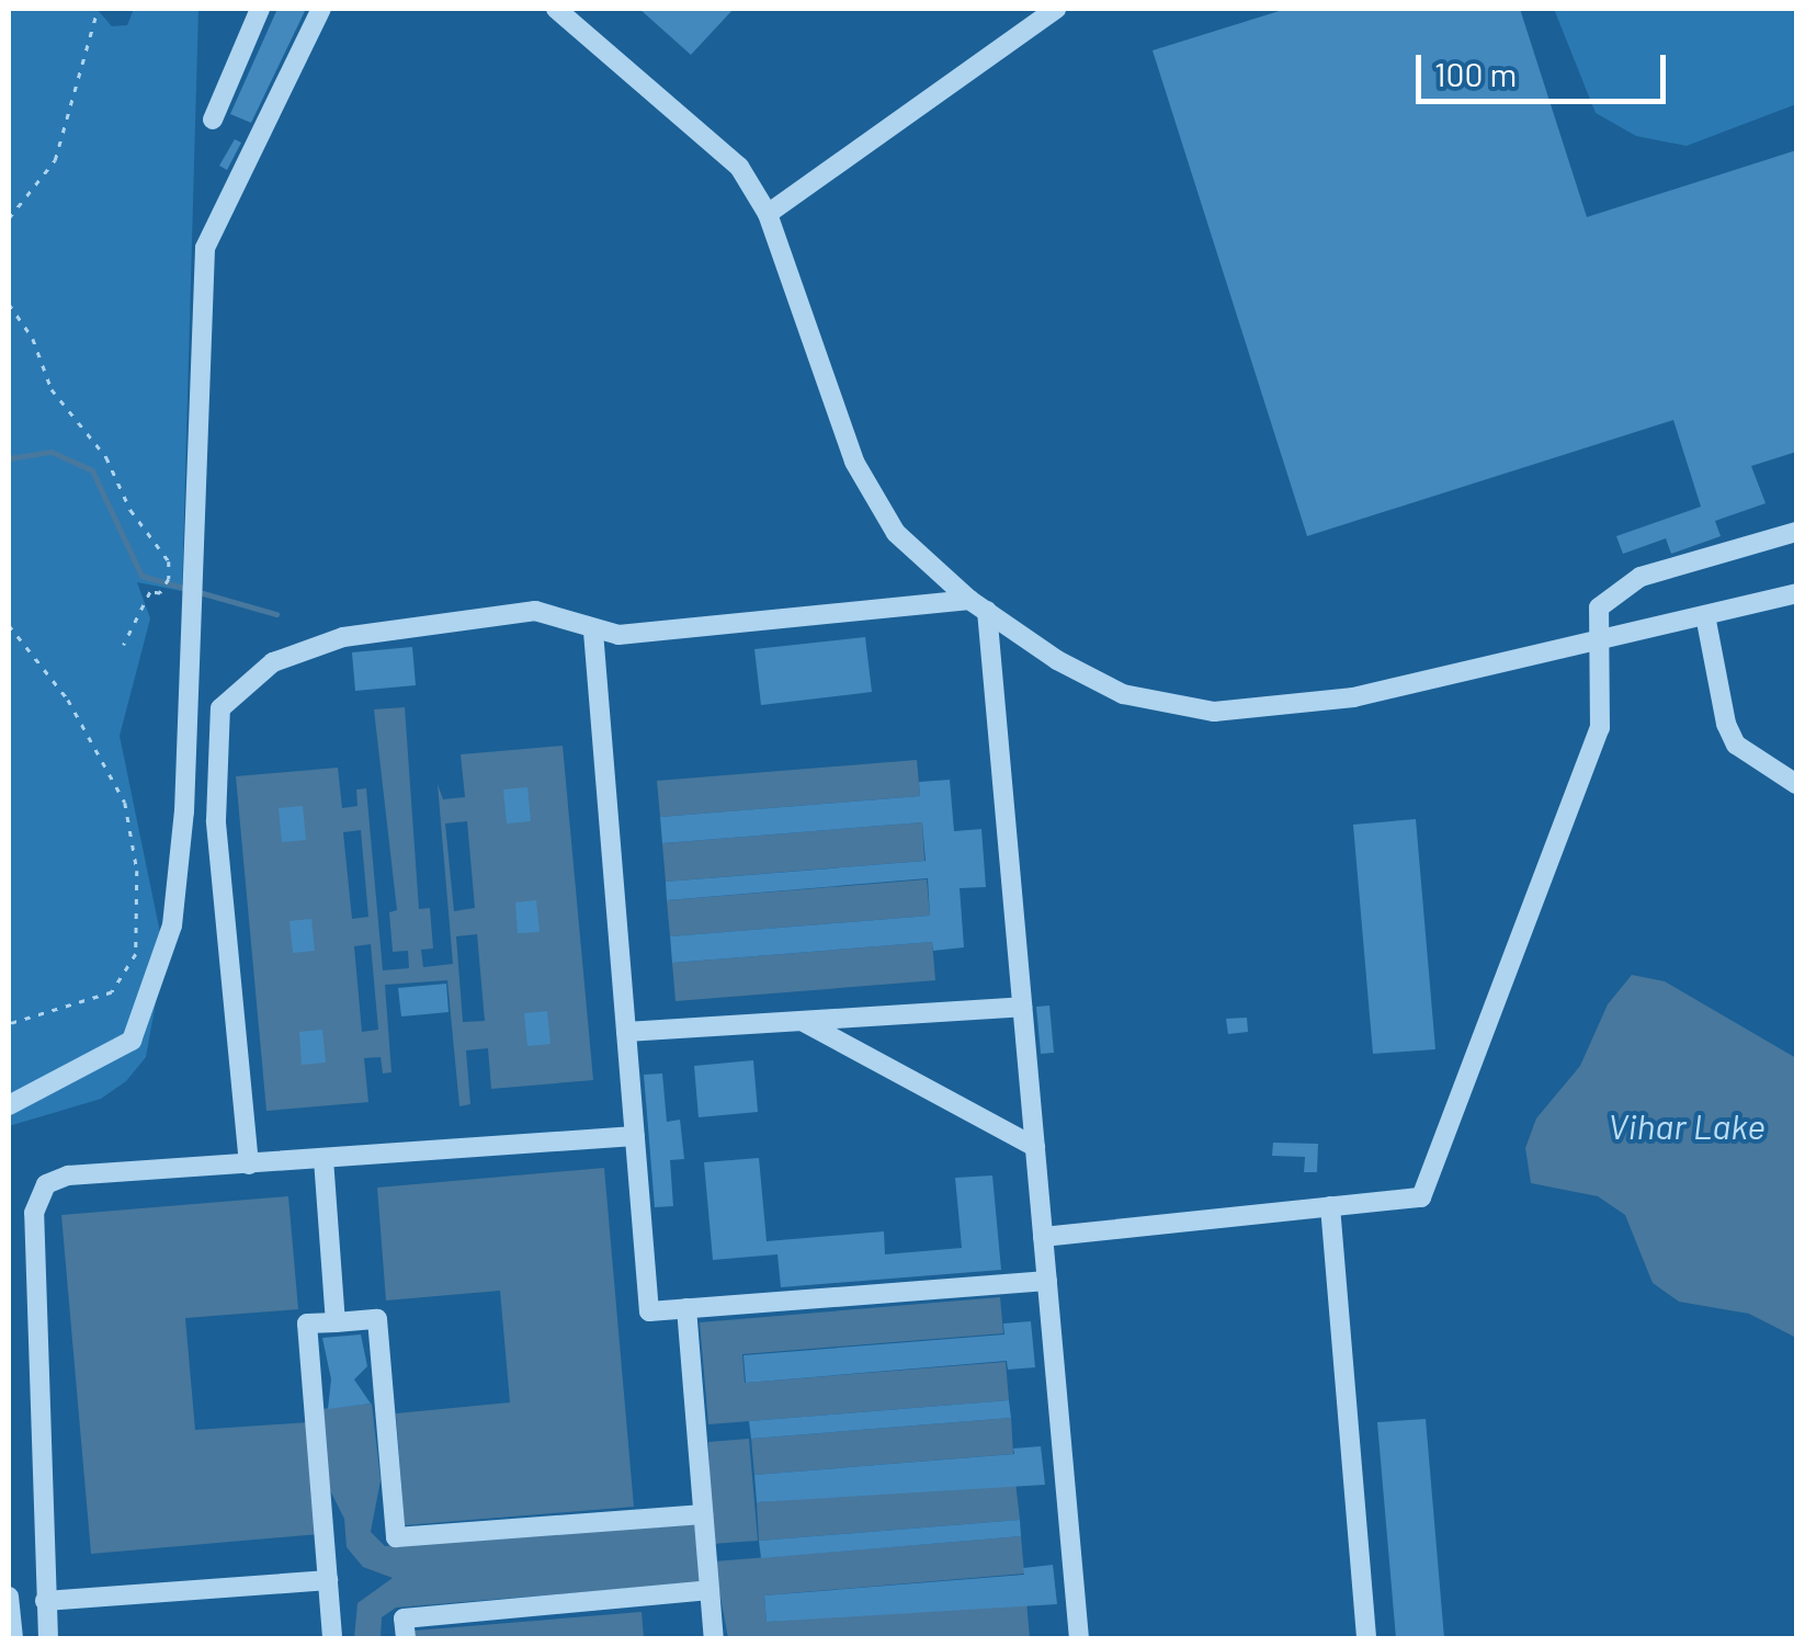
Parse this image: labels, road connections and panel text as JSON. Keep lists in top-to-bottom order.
{
  "water": ["Vihar Lake"],
  "scale_bar": "100 m"
}
